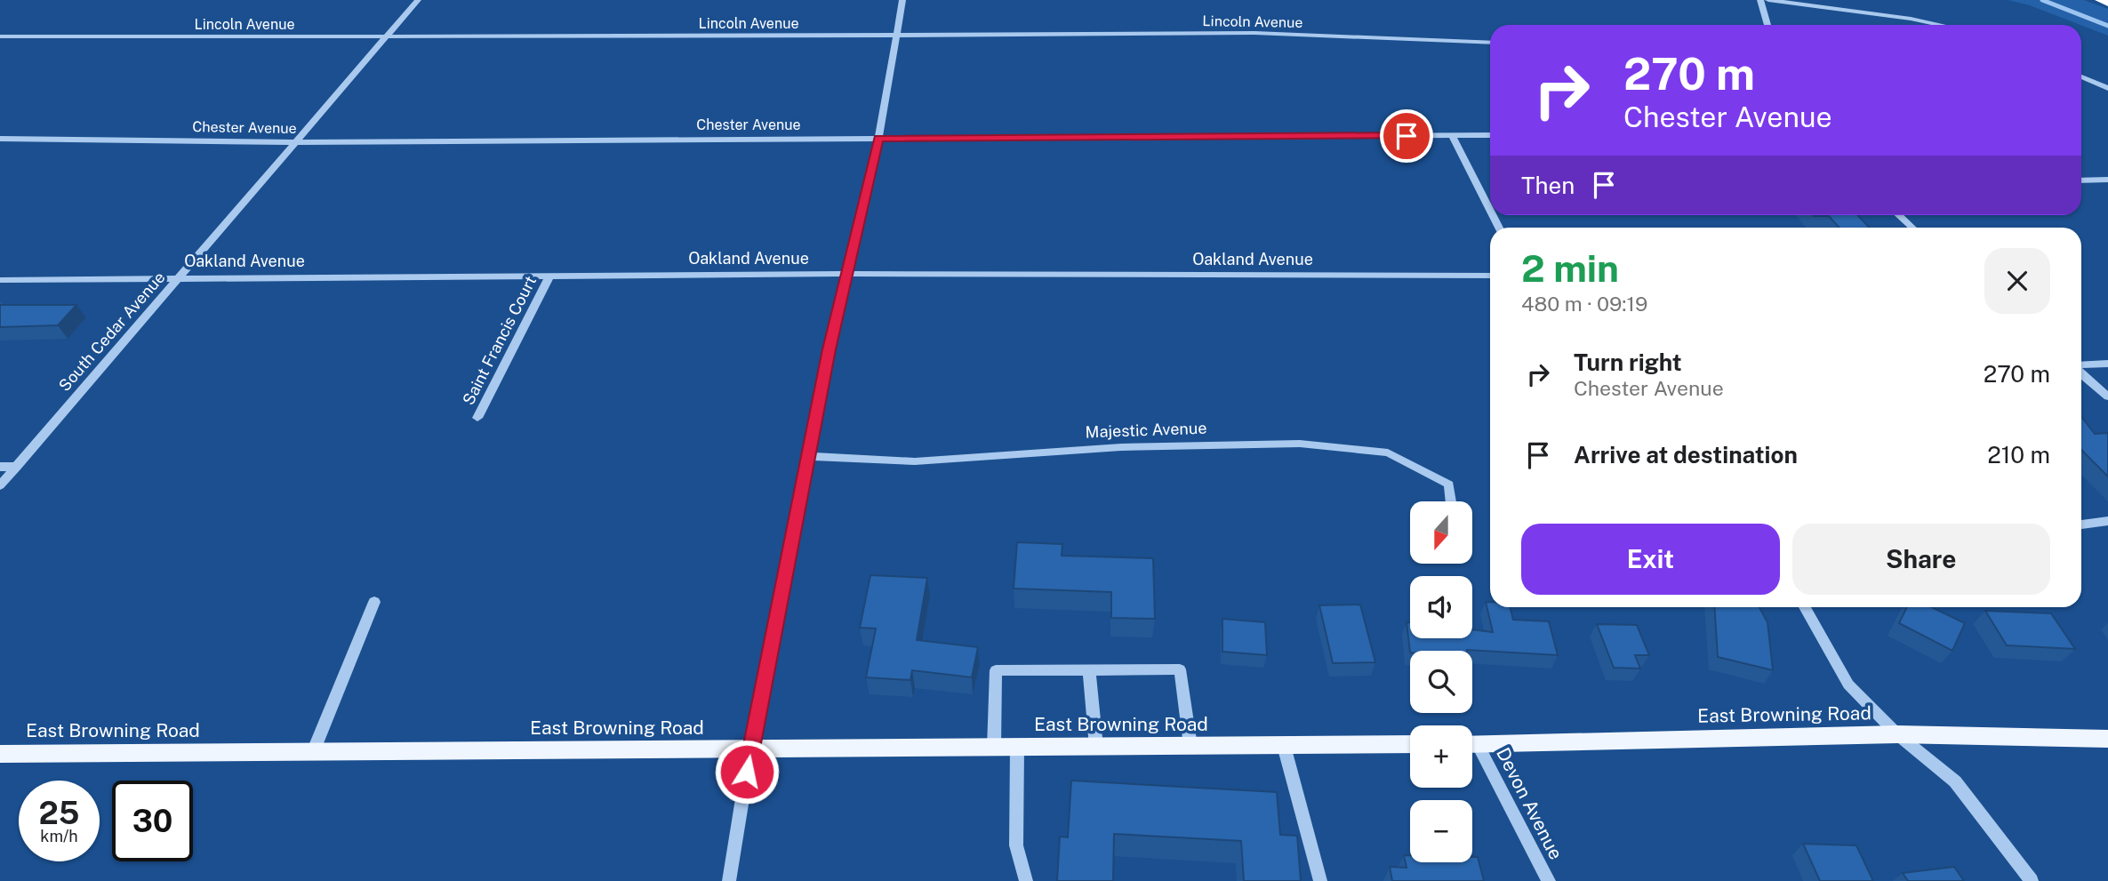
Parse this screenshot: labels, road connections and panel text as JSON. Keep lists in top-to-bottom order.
{
  "streets": {
    "main road": ["East Browning Road"],
    "street": [
      "Lincoln Avenue",
      "Chester Avenue",
      "Oakland Avenue",
      "South Cedar Avenue",
      "Saint Francis Court",
      "Majestic Avenue",
      "Devon Avenue"
    ]
  },
  "crossings": [
    ["Lincoln Avenue", "South Cedar Avenue"],
    ["Chester Avenue", "South Cedar Avenue"],
    ["Oakland Avenue", "South Cedar Avenue"],
    ["Oakland Avenue", "Saint Francis Court"]
  ],
  "north": "bottom",
  "page": {
    "turn": ["270 m", "Chester Avenue"],
    "then": "Then",
    "heading": ["2 min", "480 m · 09:19"],
    "list": [
      {
        "name": "Turn right",
        "note": "Chester Avenue",
        "value": "270 m"
      },
      {
        "name": "Arrive at destination",
        "value": "210 m"
      }
    ],
    "map_buttons": ["+", "−"],
    "buttons": ["Exit", "Share"],
    "speed": "25 km/h",
    "limit": "30"
  }
}
